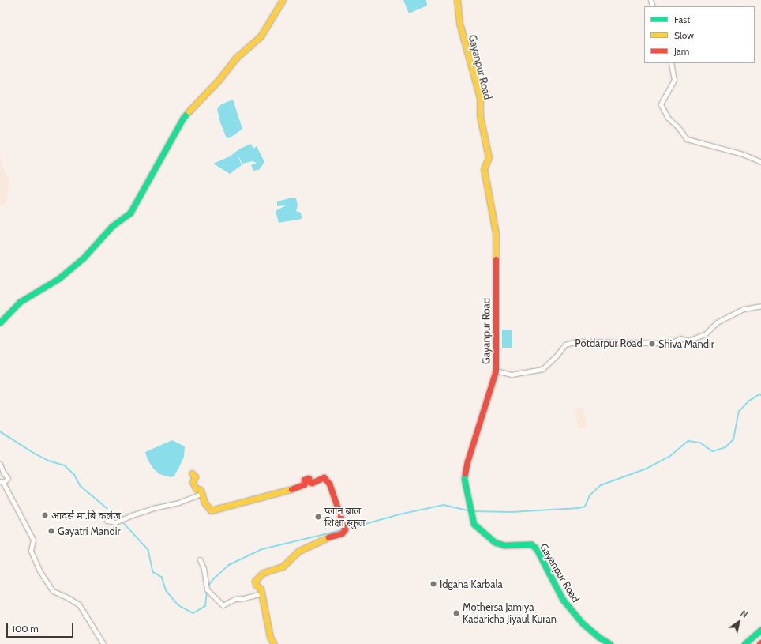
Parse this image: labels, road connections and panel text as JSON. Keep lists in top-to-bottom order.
{
  "streets": {
    "main road": ["Gayanpur Road"],
    "street": ["Potdarpur Road"]
  },
  "crossings": [
    ["Gayanpur Road", "Potdarpur Road"]
  ],
  "places": [
    "Shiva Mandir",
    "आदर्स मा.बि कलेज",
    "प्लान बाल शिक्षा स्कुल",
    "Gayatri Mandir",
    "Idgaha Karbala",
    "Mothersa Jamiya Kadaricha Jiyaul Kuran"
  ],
  "legend": ["Fast", "Slow", "Jam"],
  "scale_bar": "100 m",
  "north": "top right"
}
